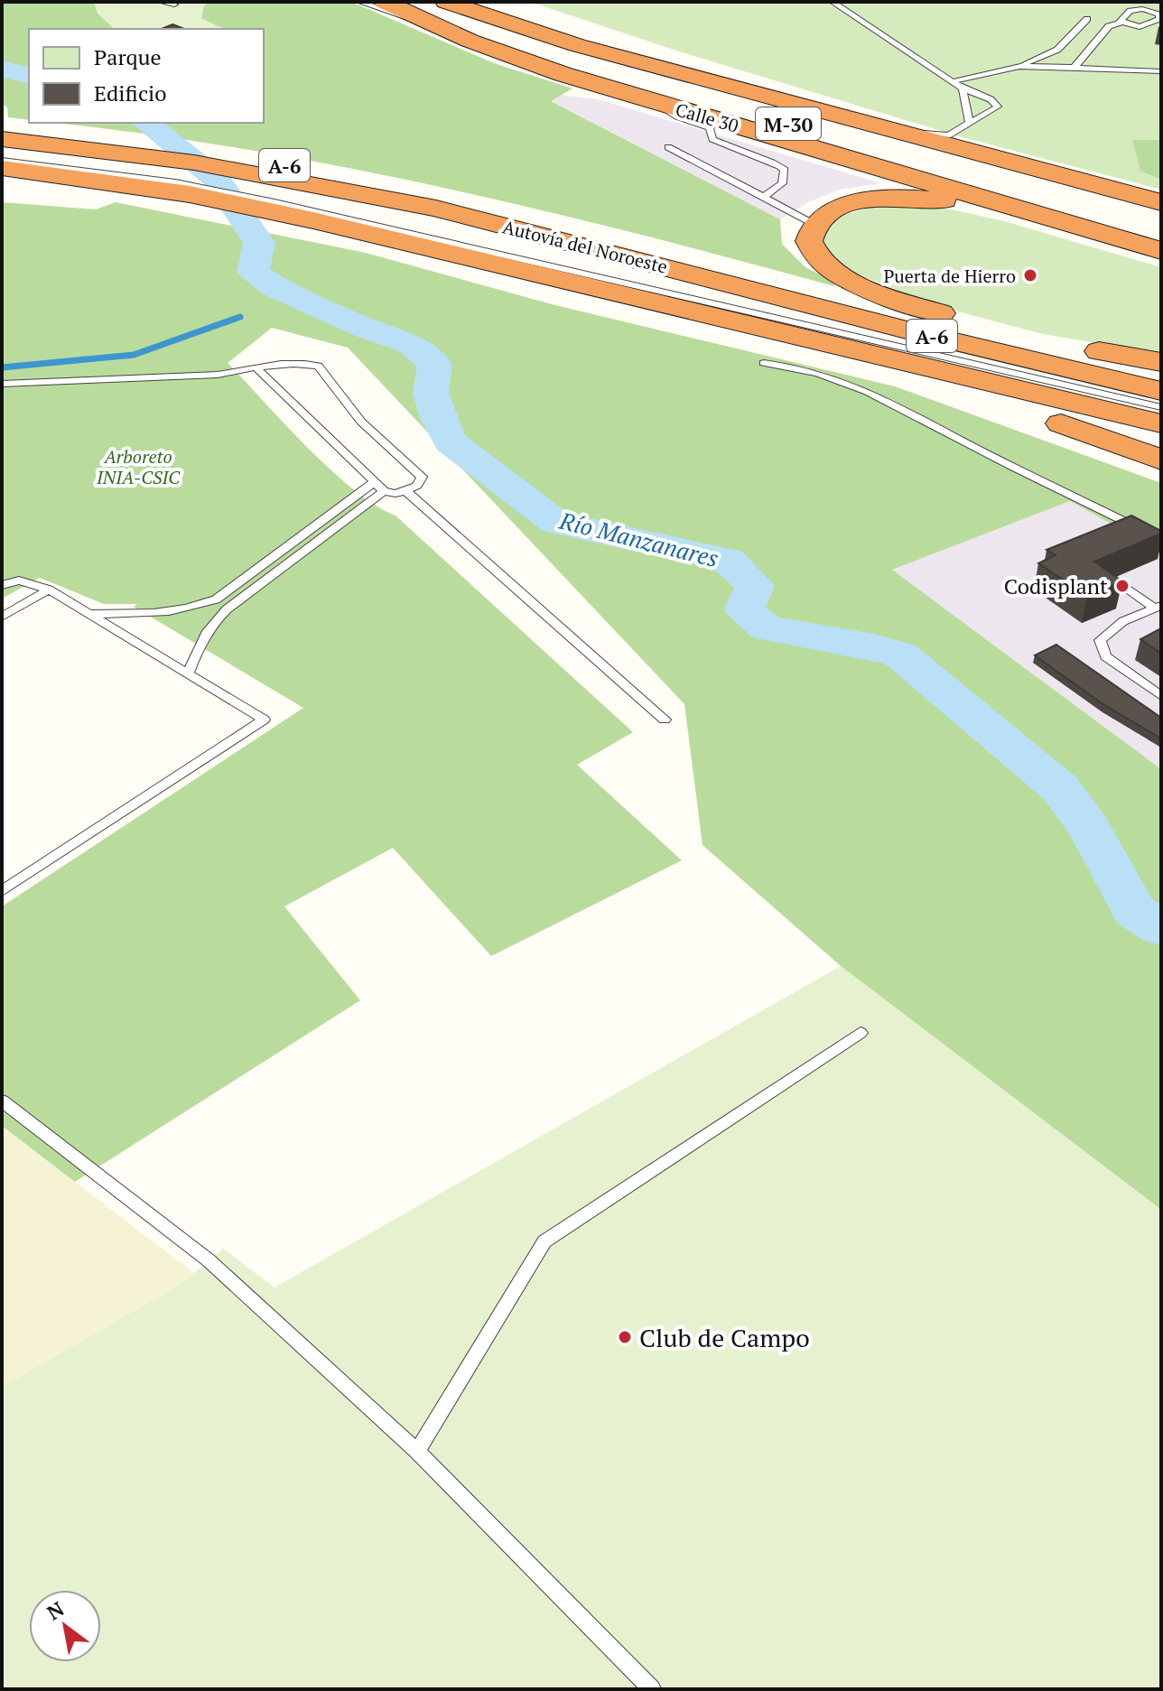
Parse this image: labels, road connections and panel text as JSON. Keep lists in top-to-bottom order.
{
  "streets": {
    "highway": [
      "Calle 30",
      "M-30",
      "A-6",
      "Autovía del Noroeste"
    ]
  },
  "crossings": [
    ["A-6", "Autovía del Noroeste"]
  ],
  "water": ["Río Manzanares"],
  "parks": ["Arboreto INIA-CSIC"],
  "places": ["Puerta de Hierro", "Codisplant", "Club de Campo"],
  "legend": ["Parque", "Edificio"],
  "north": "top left"
}
